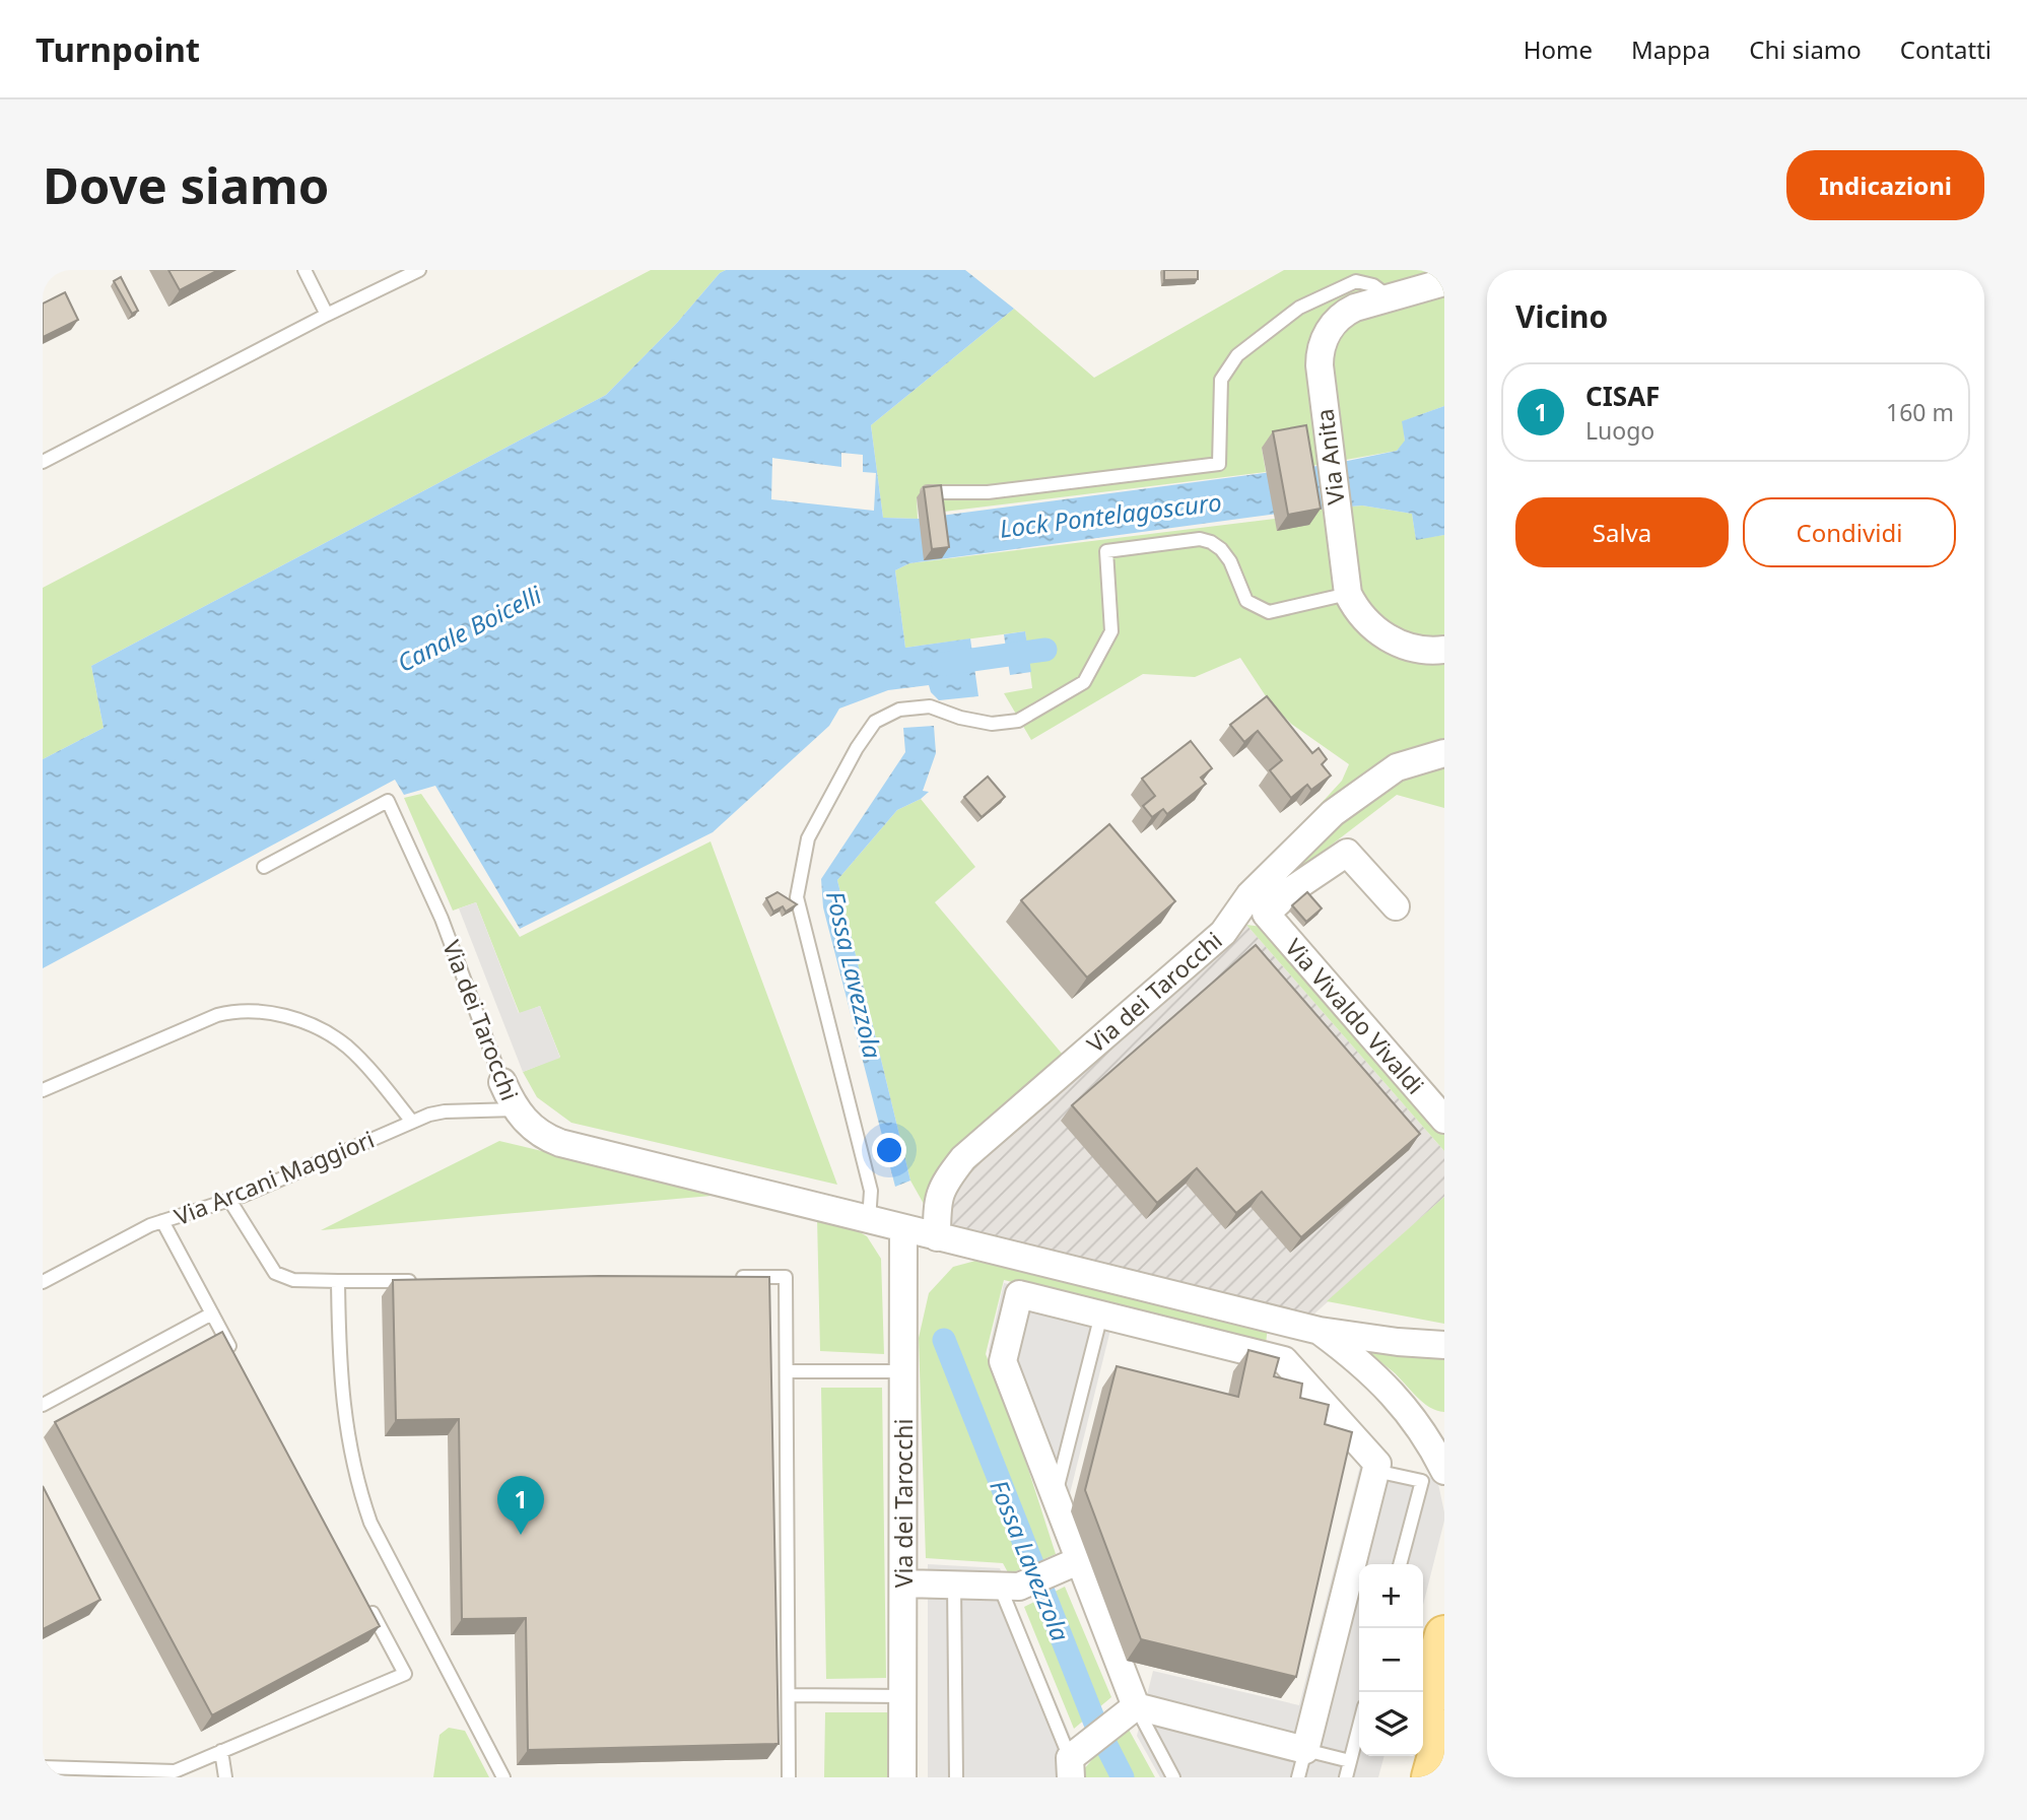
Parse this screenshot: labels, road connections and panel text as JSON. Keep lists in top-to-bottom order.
{
  "streets": {
    "street": ["Via Anita", "Via dei Tarocchi", "Via Vivaldo Vivaldi"],
    "lane": ["Via Arcani Maggiori"]
  },
  "crossings": [
    ["Via dei Tarocchi", "Via Vivaldo Vivaldi"],
    ["Via dei Tarocchi", "Via Arcani Maggiori"]
  ],
  "water": ["Lock Pontelagoscuro", "Canale Boicelli", "Fossa Lavezzola"],
  "page": {
    "header": "Turnpoint",
    "nav": [
      "Home",
      "Mappa",
      "Chi siamo",
      "Contatti"
    ],
    "buttons": [
      "Indicazioni",
      ["Salva", "Condividi"]
    ],
    "title": "Dove siamo",
    "heading": "Vicino",
    "list": [
      {
        "mark": "1",
        "name": "CISAF",
        "note": "Luogo",
        "value": "160 m"
      }
    ],
    "pins": "1",
    "map_buttons": ["+", "−"]
  }
}
